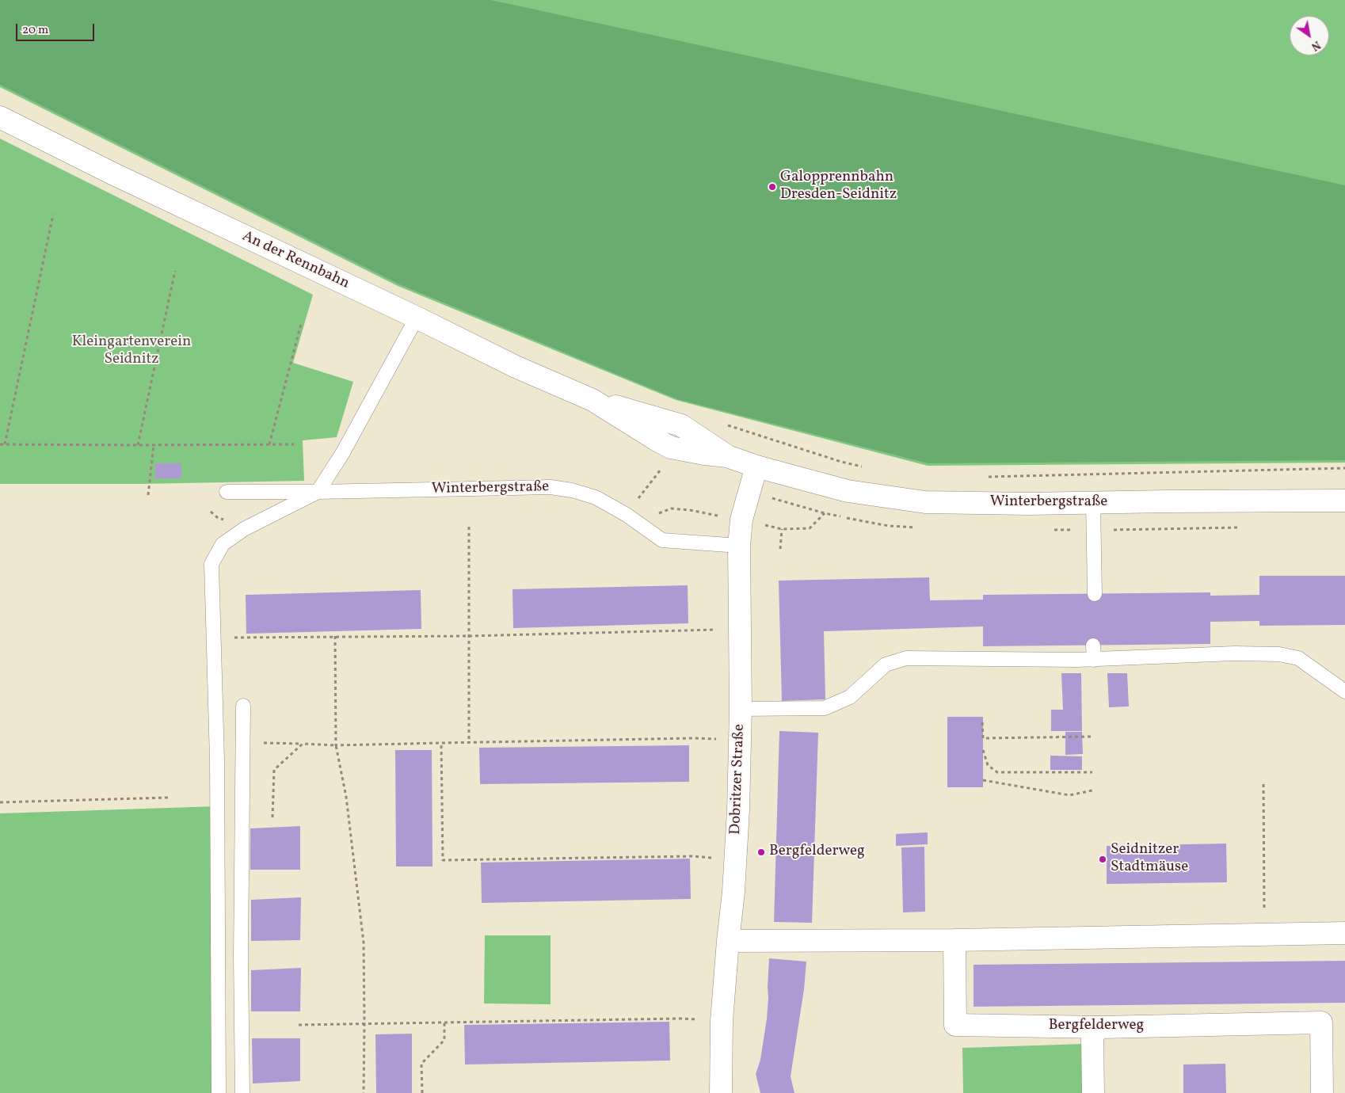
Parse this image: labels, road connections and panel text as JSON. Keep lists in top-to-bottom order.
{
  "streets": {
    "street": [
      "An der Rennbahn",
      "Winterbergstraße",
      "Dobritzer Straße",
      "Bergfelderweg"
    ]
  },
  "crossings": [
    ["An der Rennbahn", "Winterbergstraße"],
    ["An der Rennbahn", "Dobritzer Straße"],
    ["Winterbergstraße", "Dobritzer Straße"]
  ],
  "parks": ["Kleingartenverein Seidnitz"],
  "places": ["Galopprennbahn Dresden-Seidnitz", "Bergfelderweg", "Seidnitzer Stadtmäuse"],
  "scale_bar": "20 m",
  "north": "bottom right"
}
